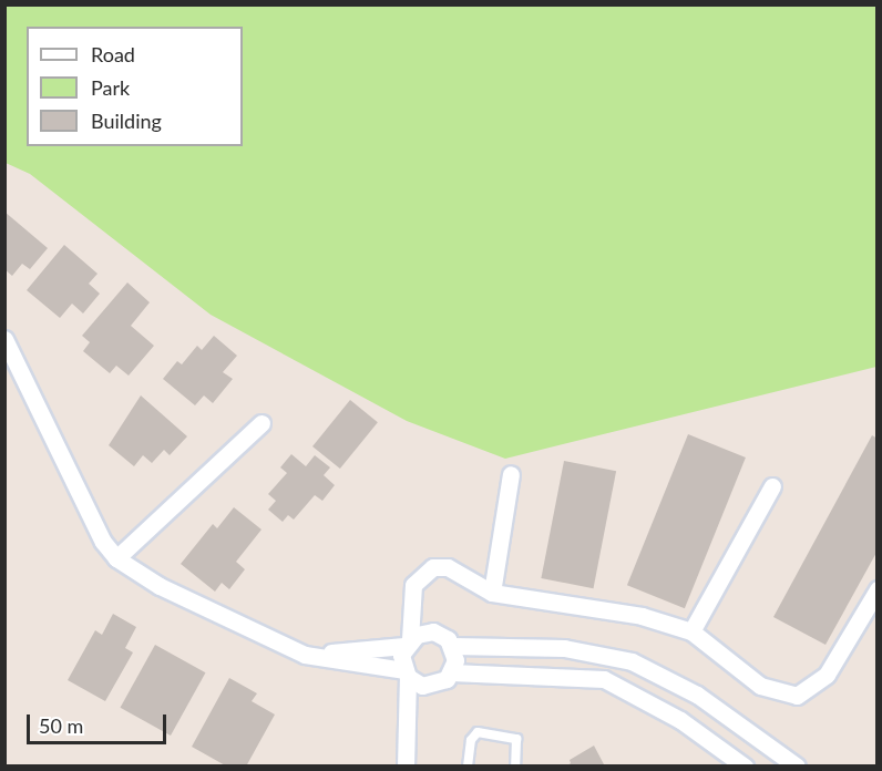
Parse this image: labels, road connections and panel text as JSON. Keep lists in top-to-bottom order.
{
  "legend": ["Road", "Park", "Building"],
  "scale_bar": "50 m"
}
